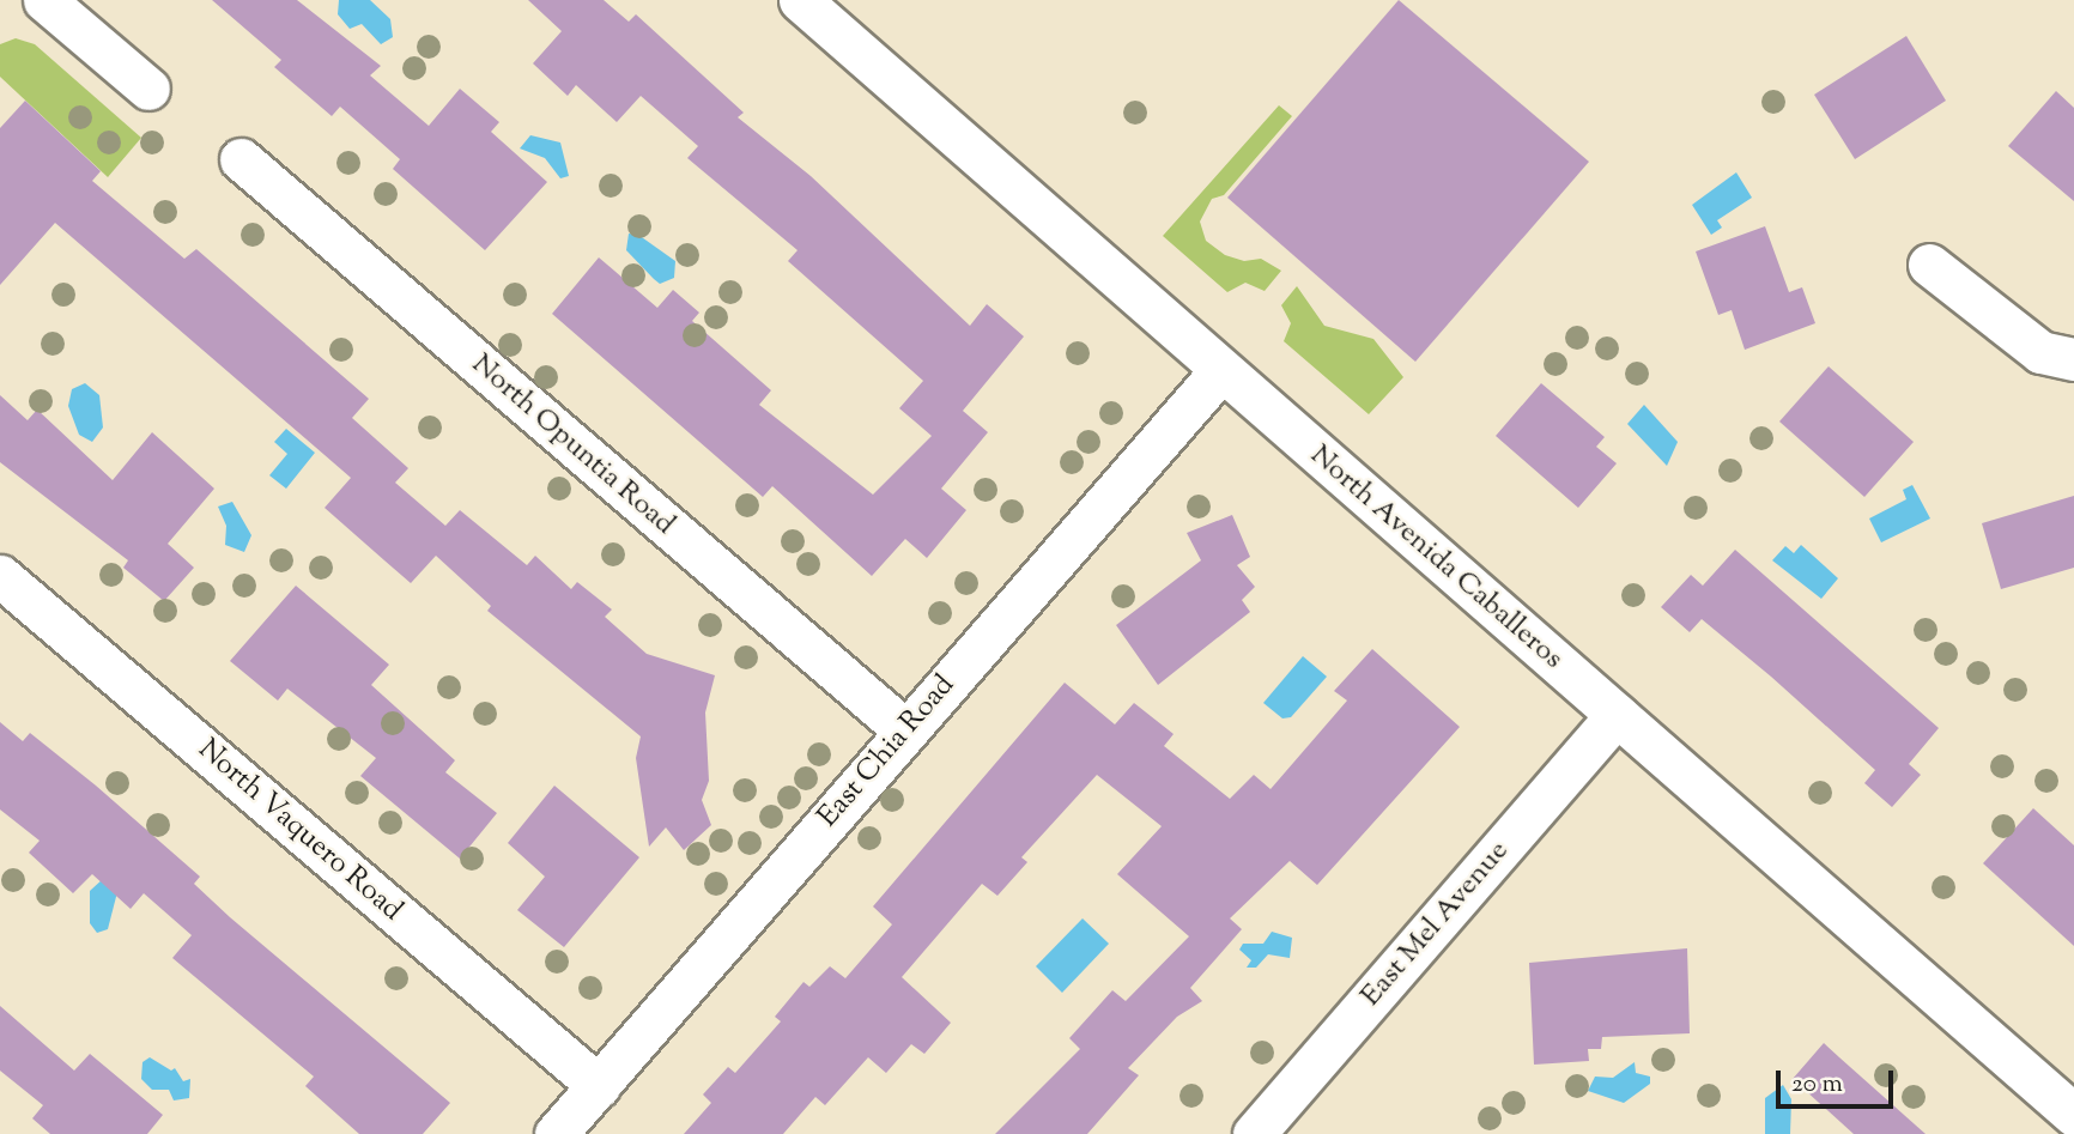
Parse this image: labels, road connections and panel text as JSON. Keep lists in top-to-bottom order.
{
  "streets": {
    "street": [
      "North Opuntia Road",
      "North Avenida Caballeros",
      "East Chia Road",
      "North Vaquero Road",
      "East Mel Avenue"
    ]
  },
  "crossings": [
    ["North Opuntia Road", "East Chia Road"],
    ["North Avenida Caballeros", "East Chia Road"],
    ["North Avenida Caballeros", "East Mel Avenue"],
    ["East Chia Road", "North Vaquero Road"]
  ],
  "scale_bar": "20 m"
}
